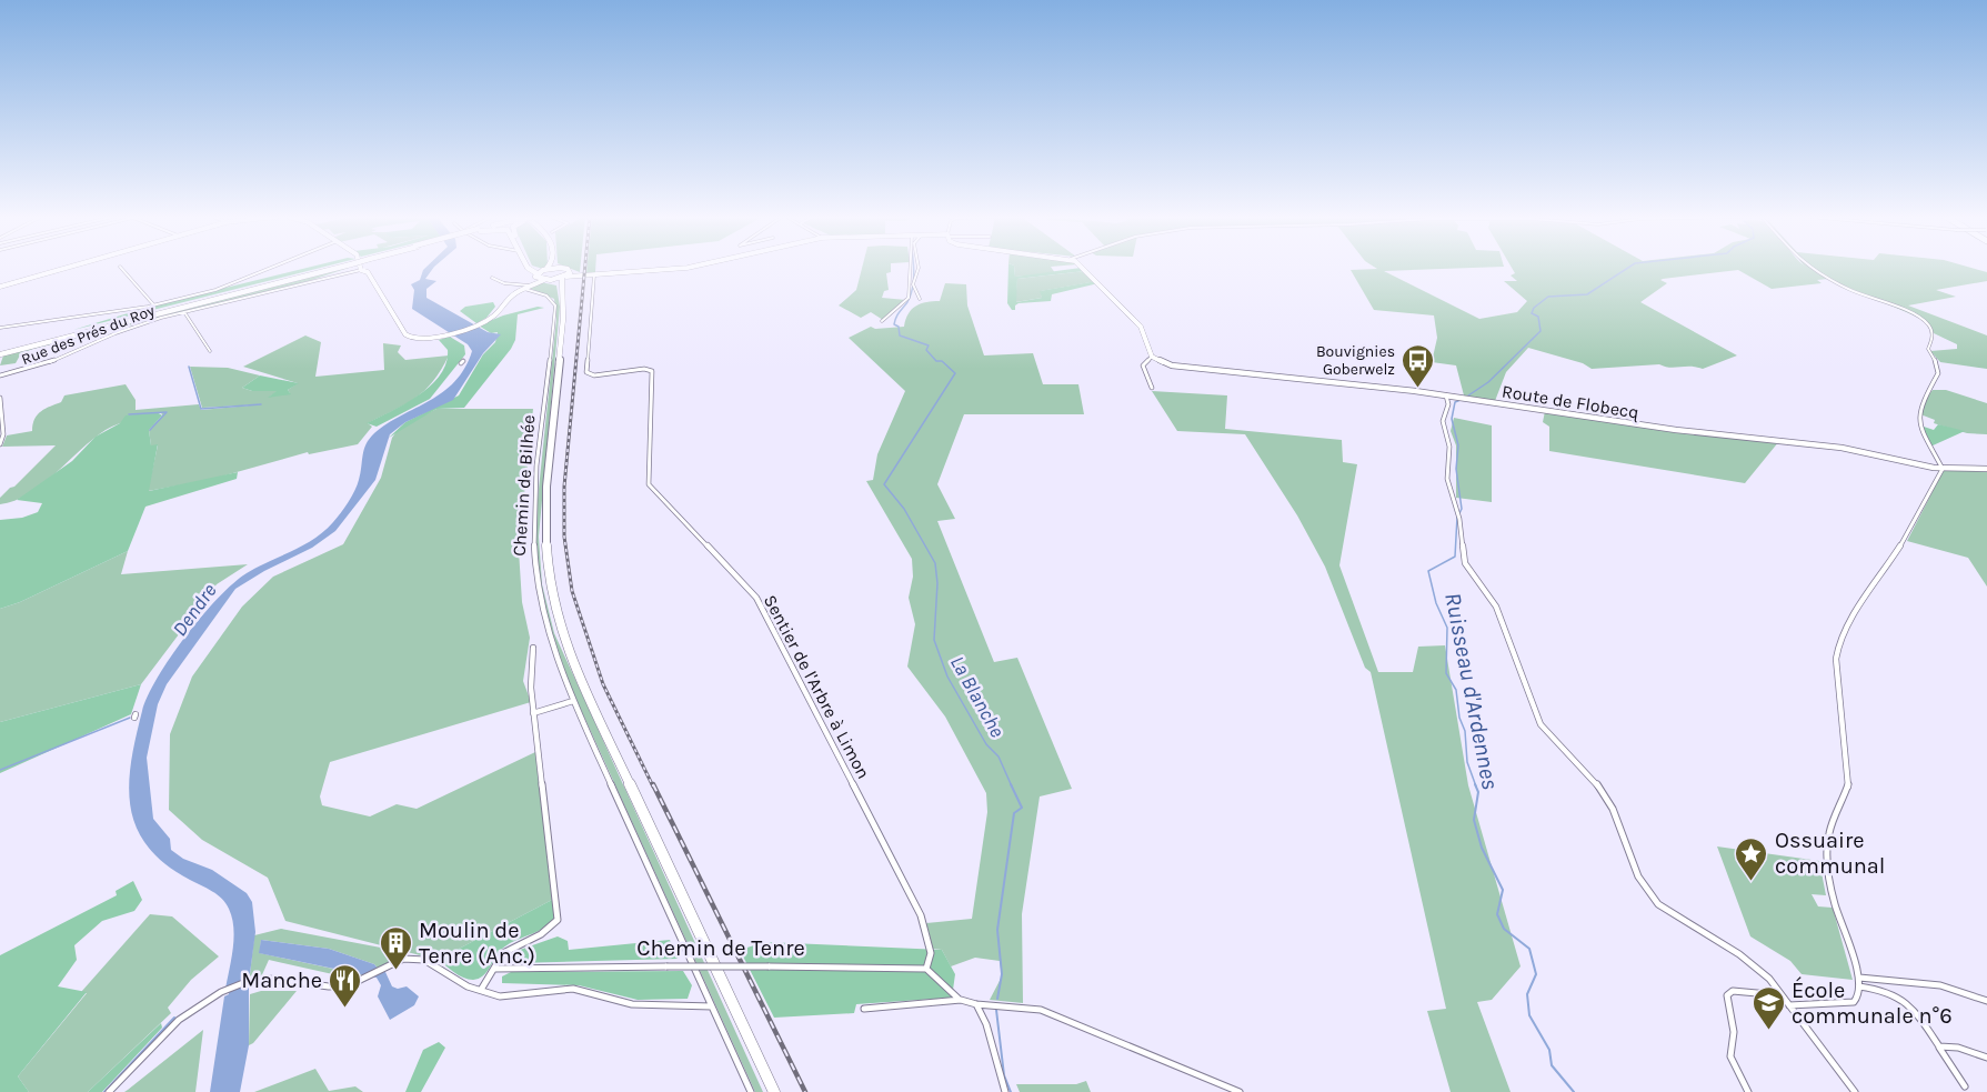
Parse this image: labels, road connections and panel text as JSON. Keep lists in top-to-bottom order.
{
  "streets": {
    "street": [
      "Rue des Prés du Roy",
      "Route de Flobecq",
      "Chemin de Bilhée",
      "Sentier de l'Arbre à Limon",
      "Chemin de Tenre"
    ]
  },
  "crossings": [
    ["Sentier de l'Arbre à Limon", "Chemin de Tenre"]
  ],
  "water": ["Dendre", "Ruisseau d'Ardennes", "La Blanche"],
  "places": {
    "bus stop": ["Bouvignies Goberwelz"],
    "place": ["Ossuaire communal"],
    "building": ["Moulin de Tenre (Anc.)"],
    "restaurant": ["Manche"],
    "school or university": ["École communale n°6"]
  }
}
